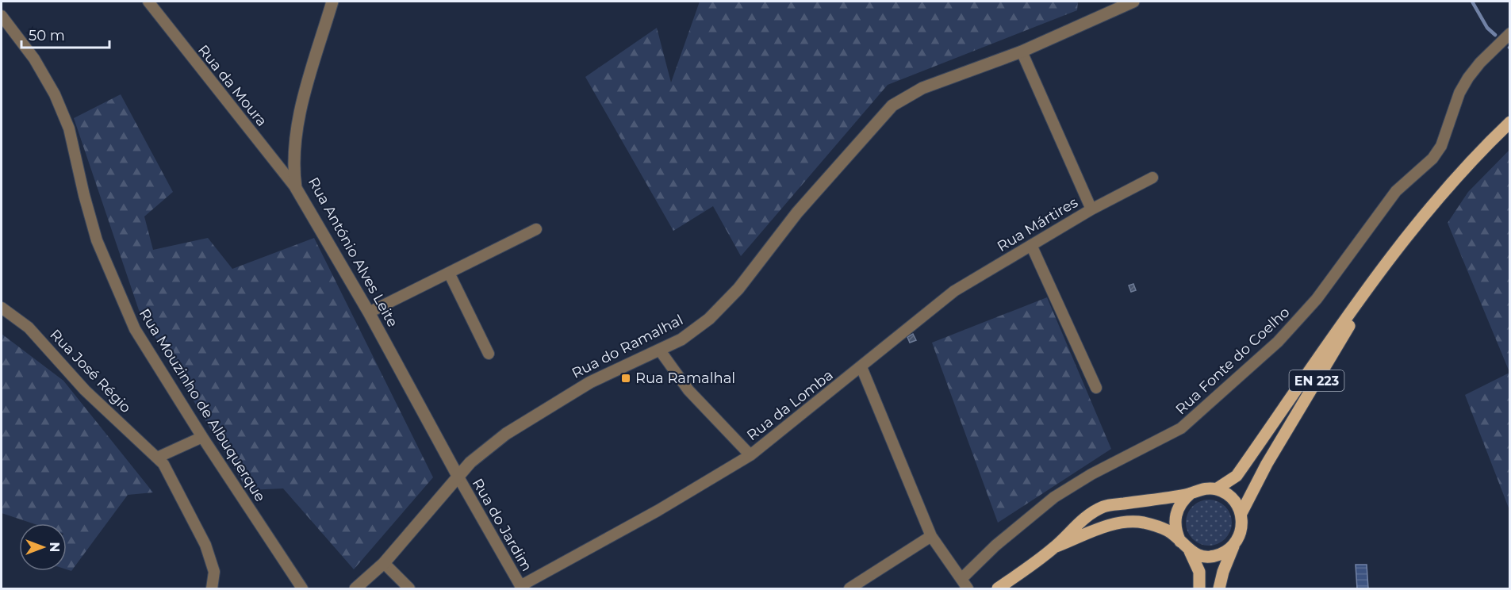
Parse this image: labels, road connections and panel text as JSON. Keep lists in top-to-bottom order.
{
  "streets": {
    "main road": ["EN 223"],
    "street": [
      "Rua da Moura",
      "Rua Mártires",
      "Rua António Alves Leite",
      "Rua do Ramalhal",
      "Rua Fonte do Coelho",
      "Rua José Régio",
      "Rua Mouzinho de Albuquerque",
      "Rua da Lomba",
      "Rua do Jardim"
    ]
  },
  "crossings": [
    ["Rua da Moura", "Rua António Alves Leite"],
    ["Rua Mártires", "Rua do Ramalhal"],
    ["Rua Mártires", "Rua da Lomba"],
    ["Rua António Alves Leite", "Rua do Ramalhal"],
    ["Rua António Alves Leite", "Rua do Jardim"],
    ["Rua do Ramalhal", "Rua do Jardim"],
    ["Rua da Lomba", "Rua do Jardim"]
  ],
  "places": {
    "transit": ["Rua Ramalhal"]
  },
  "scale_bar": "50 m",
  "north": "right"
}
